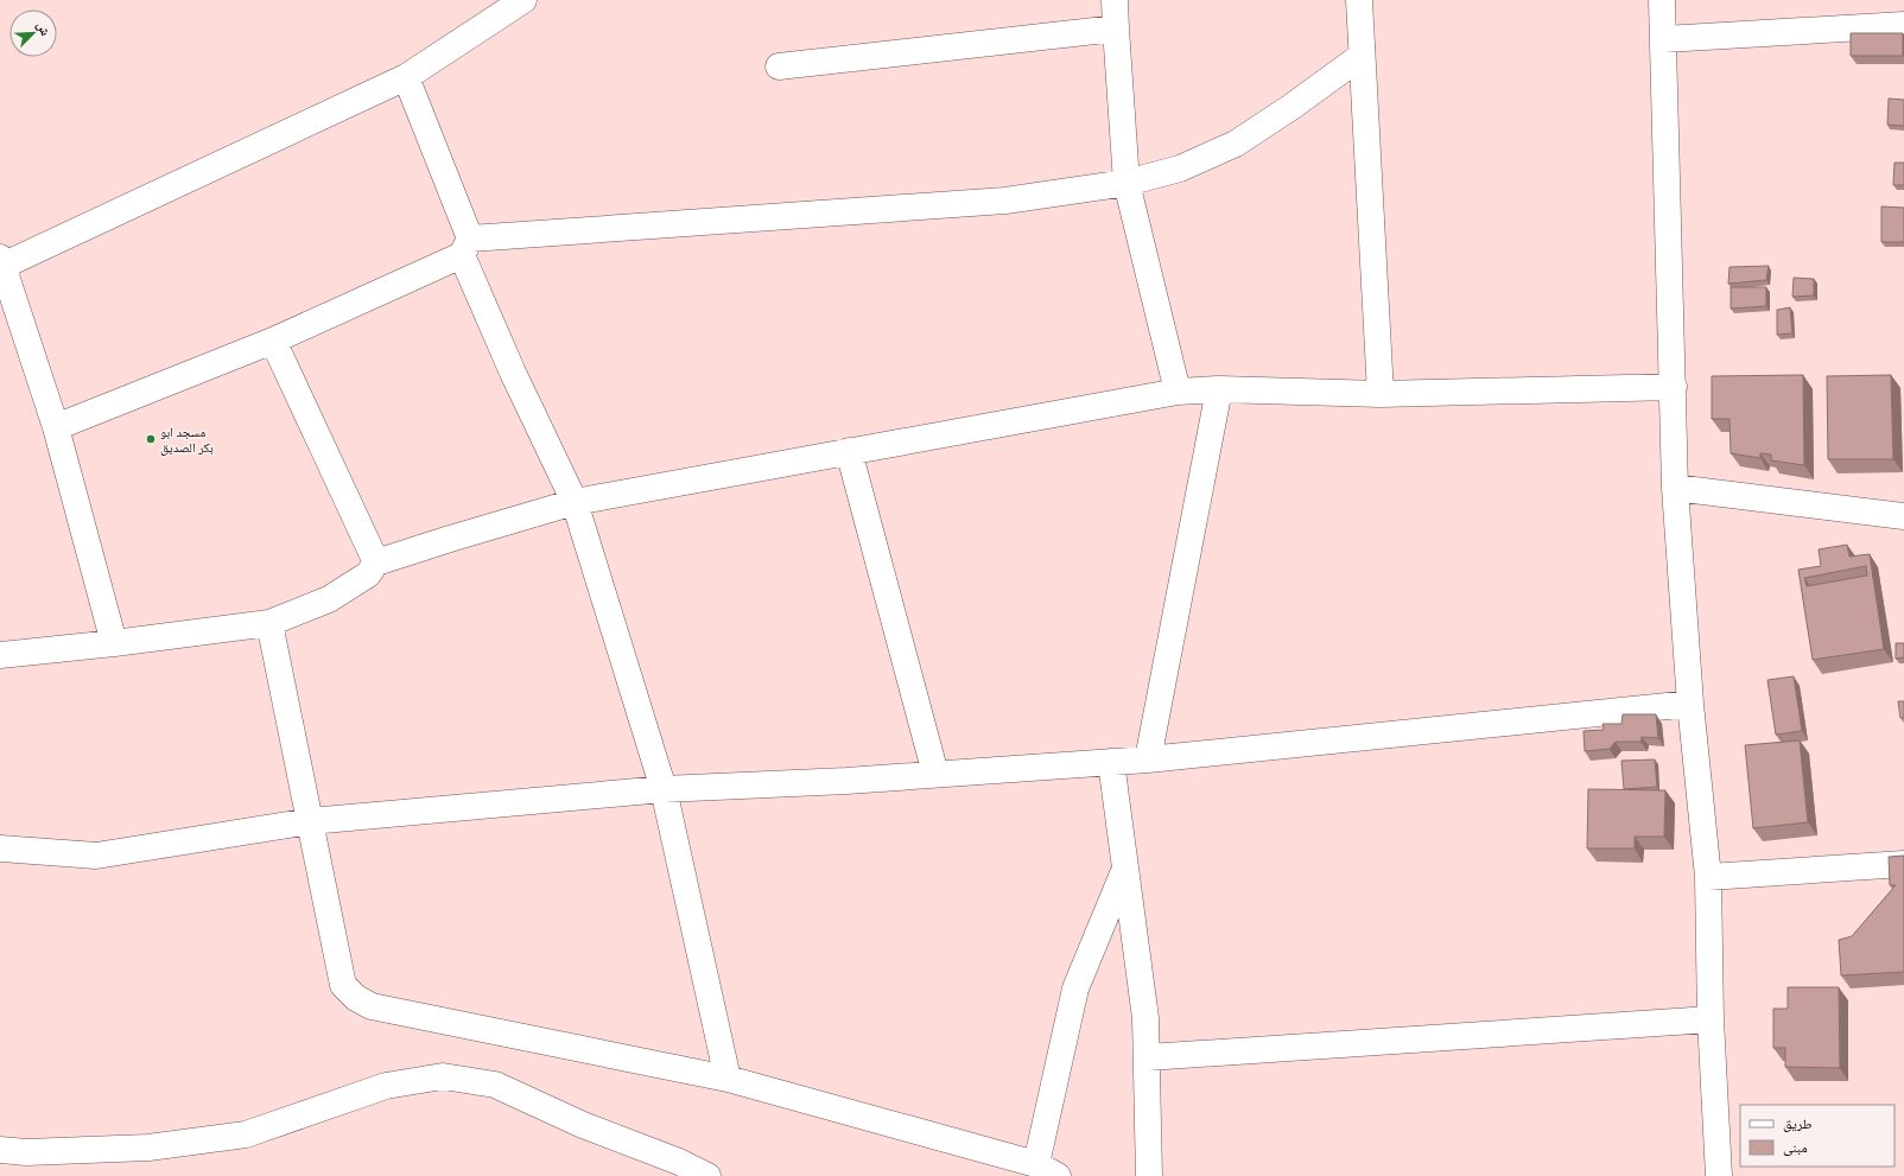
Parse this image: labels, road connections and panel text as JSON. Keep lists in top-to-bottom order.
{
  "places": ["مسجد ابو بكر الصديق"],
  "legend": ["طريق", "مبنى"],
  "north": "top right"
}
